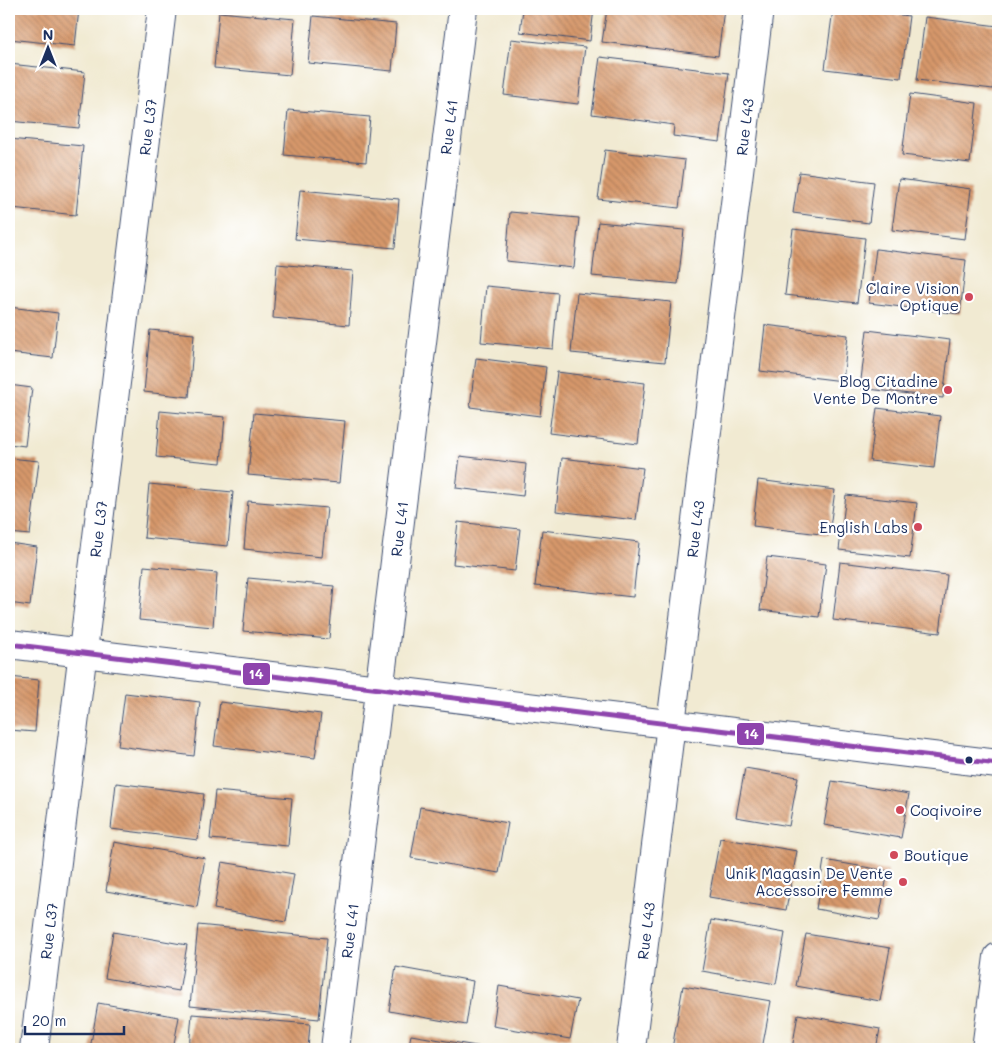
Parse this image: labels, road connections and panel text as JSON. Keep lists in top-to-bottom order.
{
  "streets": {
    "street": ["Rue L37", "Rue L41", "Rue L43"]
  },
  "places": [
    "Claire Vision Optique",
    "Blog Citadine Vente De Montre",
    "English Labs",
    "Coqivoire",
    "Boutique",
    "Unik Magasin De Vente Accessoire Femme"
  ],
  "lines": ["transit line 14"],
  "scale_bar": "20 m",
  "north": "top"
}
